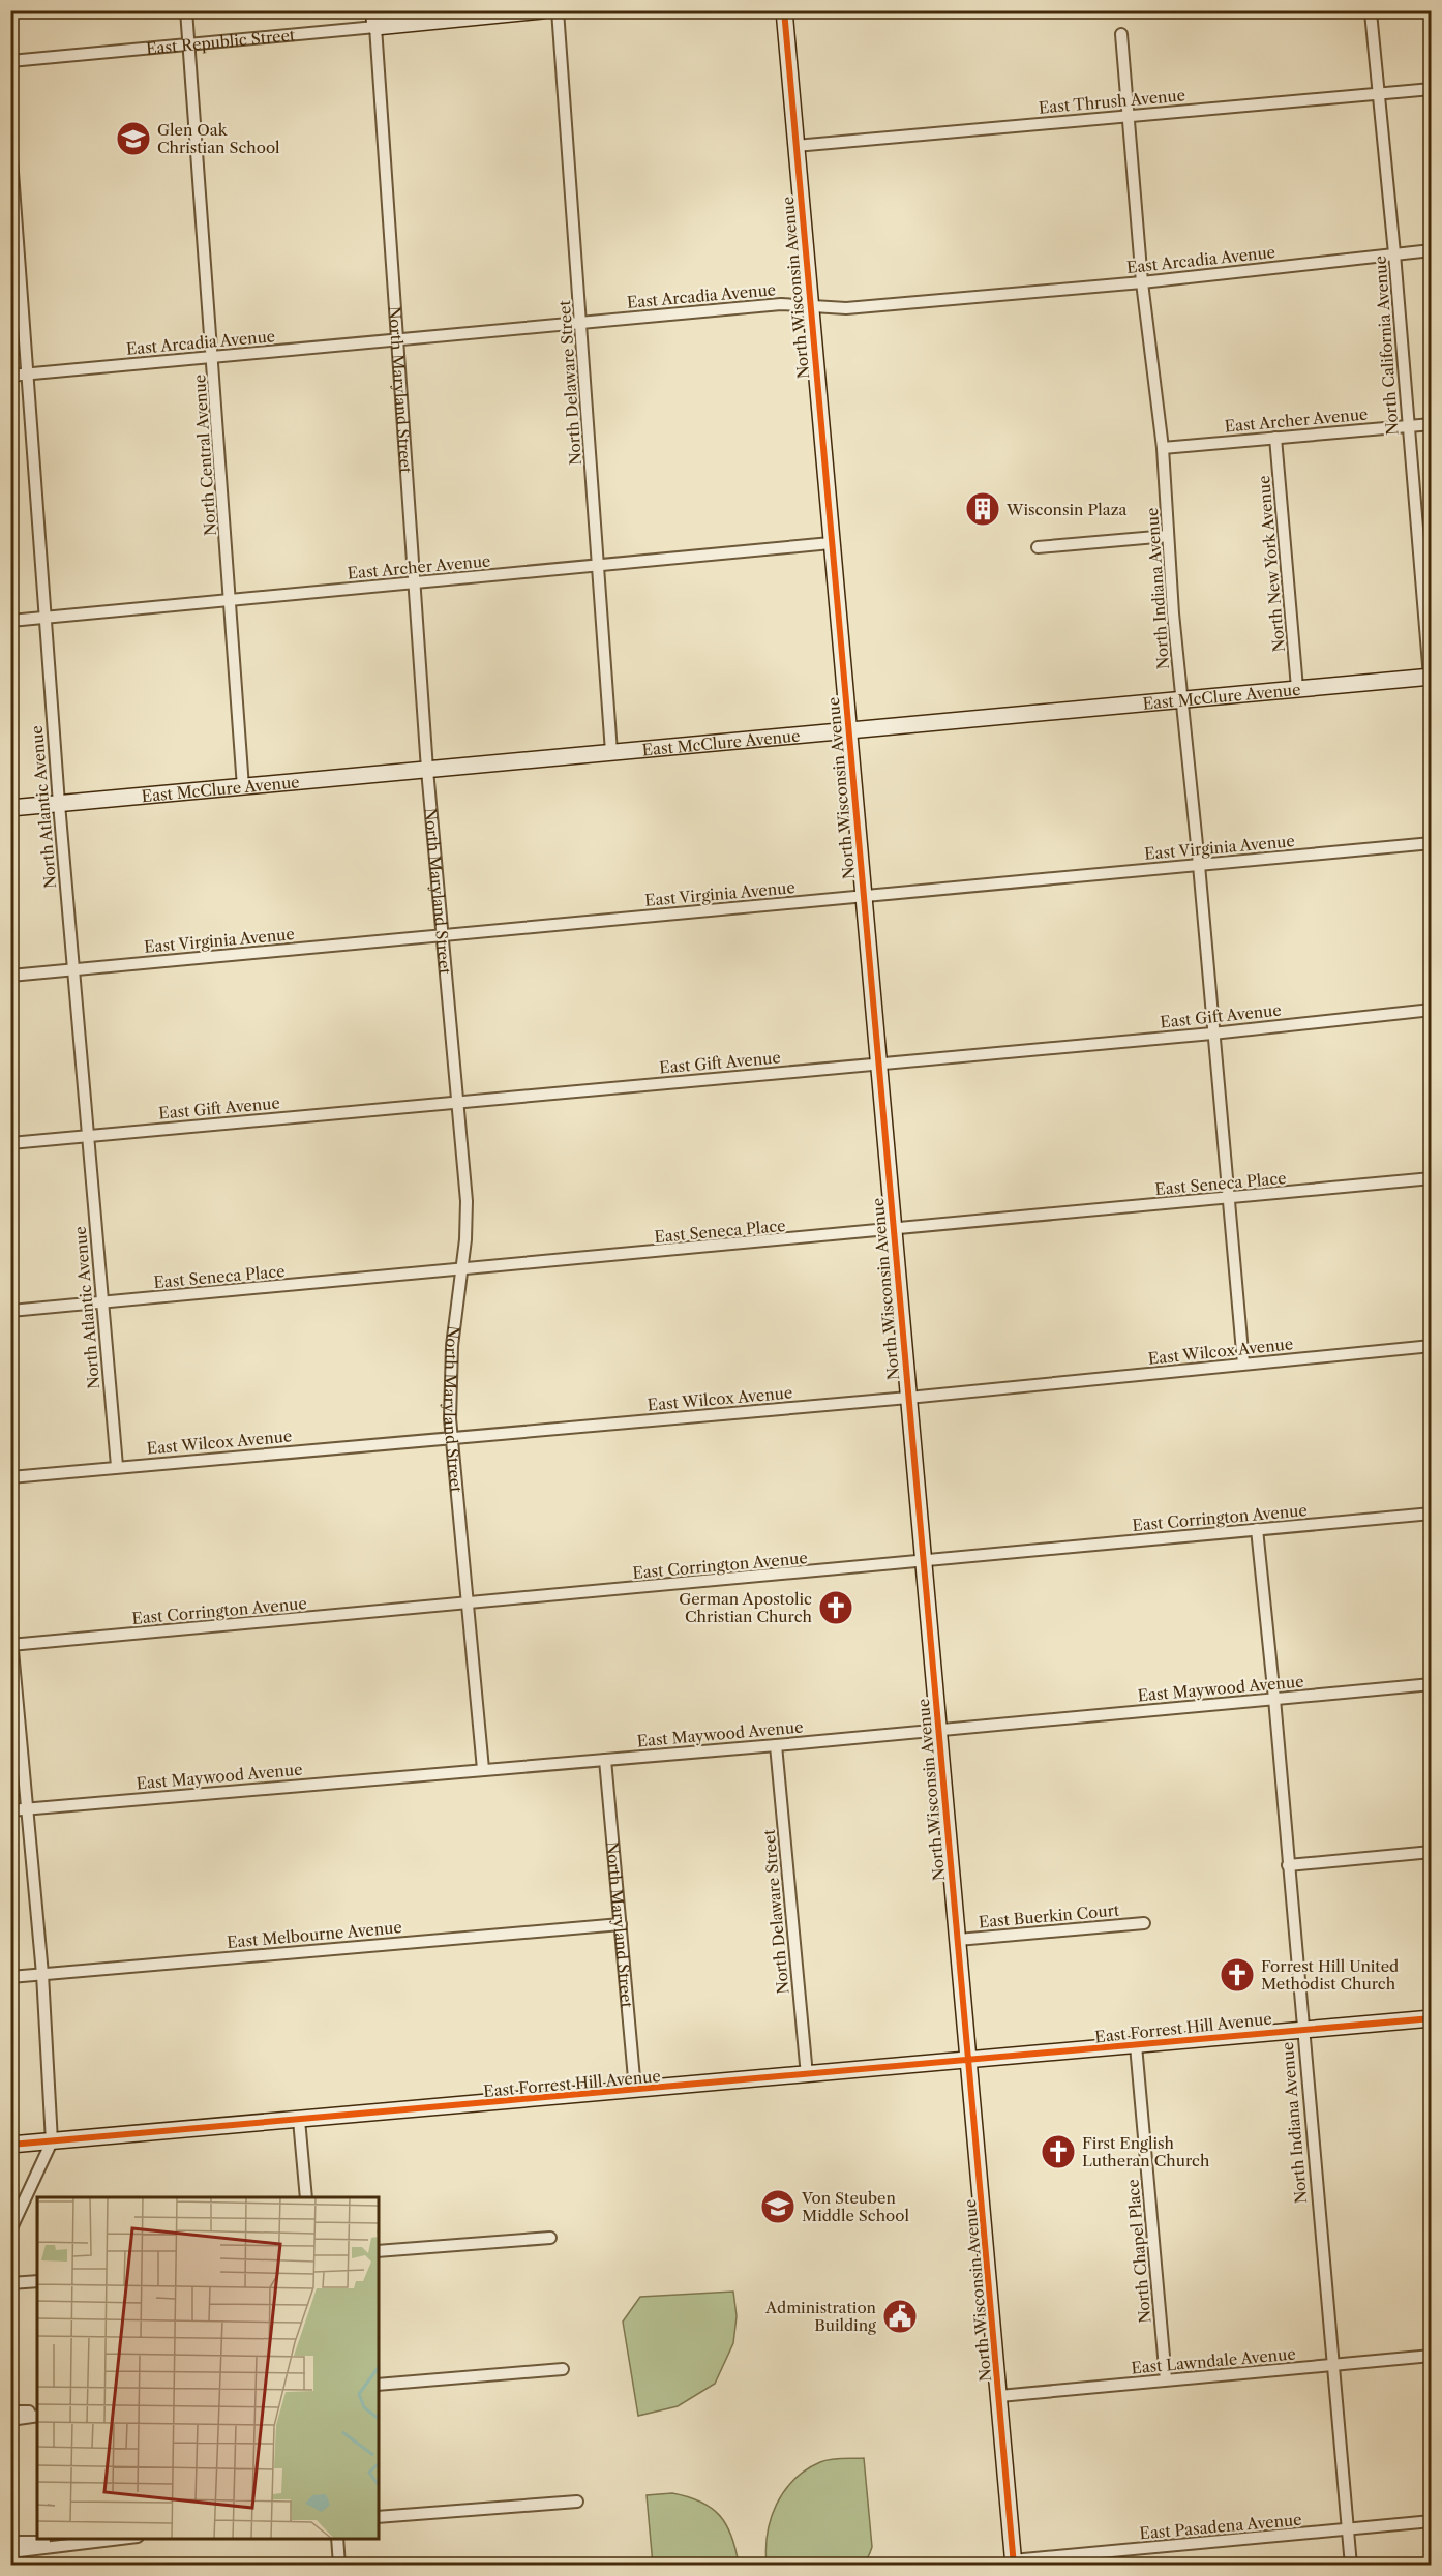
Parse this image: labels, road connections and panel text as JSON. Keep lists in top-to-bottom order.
{
  "streets": {
    "street": [
      "East Republic Street",
      "East Thrush Avenue",
      "East Arcadia Avenue",
      "North Wisconsin Avenue",
      "North California Avenue",
      "North Delaware Street",
      "North Maryland Street",
      "East Archer Avenue",
      "North Central Avenue",
      "North New York Avenue",
      "North Indiana Avenue",
      "East McClure Avenue",
      "North Atlantic Avenue",
      "East Virginia Avenue",
      "East Gift Avenue",
      "East Seneca Place",
      "East Wilcox Avenue",
      "East Corrington Avenue",
      "East Maywood Avenue",
      "East Buerkin Court",
      "East Melbourne Avenue",
      "East Forrest Hill Avenue",
      "North Chapel Place",
      "East Lawndale Avenue",
      "East Pasadena Avenue"
    ]
  },
  "crossings": [
    ["East Republic Street", "North Maryland Street"],
    ["East Republic Street", "North Central Avenue"],
    ["East Thrush Avenue", "North Wisconsin Avenue"],
    ["East Thrush Avenue", "North California Avenue"],
    ["East Thrush Avenue", "North Indiana Avenue"],
    ["East Arcadia Avenue", "North Wisconsin Avenue"],
    ["East Arcadia Avenue", "North California Avenue"],
    ["East Arcadia Avenue", "North Delaware Street"],
    ["East Arcadia Avenue", "North Maryland Street"],
    ["East Arcadia Avenue", "North Central Avenue"],
    ["East Arcadia Avenue", "North Indiana Avenue"],
    ["East Arcadia Avenue", "North Atlantic Avenue"],
    ["North Wisconsin Avenue", "East Archer Avenue"],
    ["North Wisconsin Avenue", "East McClure Avenue"],
    ["North Wisconsin Avenue", "East Virginia Avenue"],
    ["North Wisconsin Avenue", "East Gift Avenue"],
    ["North Wisconsin Avenue", "East Seneca Place"],
    ["North Wisconsin Avenue", "East Wilcox Avenue"],
    ["North Wisconsin Avenue", "East Corrington Avenue"],
    ["North Wisconsin Avenue", "East Maywood Avenue"],
    ["North Wisconsin Avenue", "East Buerkin Court"],
    ["North Wisconsin Avenue", "East Forrest Hill Avenue"],
    ["North Wisconsin Avenue", "East Lawndale Avenue"],
    ["North Wisconsin Avenue", "East Pasadena Avenue"],
    ["North California Avenue", "East Archer Avenue"],
    ["North California Avenue", "East McClure Avenue"],
    ["North Delaware Street", "East Archer Avenue"],
    ["North Delaware Street", "East McClure Avenue"],
    ["North Delaware Street", "East Maywood Avenue"],
    ["North Delaware Street", "East Forrest Hill Avenue"],
    ["North Maryland Street", "East Archer Avenue"],
    ["North Maryland Street", "East McClure Avenue"],
    ["North Maryland Street", "East Virginia Avenue"],
    ["North Maryland Street", "East Gift Avenue"],
    ["North Maryland Street", "East Seneca Place"],
    ["North Maryland Street", "East Wilcox Avenue"],
    ["North Maryland Street", "East Corrington Avenue"],
    ["North Maryland Street", "East Maywood Avenue"],
    ["North Maryland Street", "East Melbourne Avenue"],
    ["North Maryland Street", "East Forrest Hill Avenue"],
    ["East Archer Avenue", "North Central Avenue"],
    ["East Archer Avenue", "North New York Avenue"],
    ["East Archer Avenue", "North Indiana Avenue"],
    ["East Archer Avenue", "North Atlantic Avenue"],
    ["North Central Avenue", "East McClure Avenue"],
    ["North New York Avenue", "East McClure Avenue"],
    ["North Indiana Avenue", "East McClure Avenue"],
    ["North Indiana Avenue", "East Virginia Avenue"],
    ["North Indiana Avenue", "East Gift Avenue"],
    ["North Indiana Avenue", "East Seneca Place"],
    ["North Indiana Avenue", "East Wilcox Avenue"],
    ["North Indiana Avenue", "East Corrington Avenue"],
    ["North Indiana Avenue", "East Maywood Avenue"],
    ["North Indiana Avenue", "East Forrest Hill Avenue"],
    ["North Indiana Avenue", "East Lawndale Avenue"],
    ["North Indiana Avenue", "East Pasadena Avenue"],
    ["East McClure Avenue", "North Atlantic Avenue"],
    ["North Atlantic Avenue", "East Virginia Avenue"],
    ["North Atlantic Avenue", "East Gift Avenue"],
    ["North Atlantic Avenue", "East Seneca Place"],
    ["North Atlantic Avenue", "East Wilcox Avenue"],
    ["East Forrest Hill Avenue", "North Chapel Place"],
    ["North Chapel Place", "East Lawndale Avenue"]
  ],
  "places": {
    "school or university": ["Glen Oak Christian School", "Von Steuben Middle School"],
    "building": ["Wisconsin Plaza"],
    "church": ["German Apostolic Christian Church", "Forrest Hill United Methodist Church", "First English Lutheran Church"],
    "public building": ["Administration Building"]
  }
}
